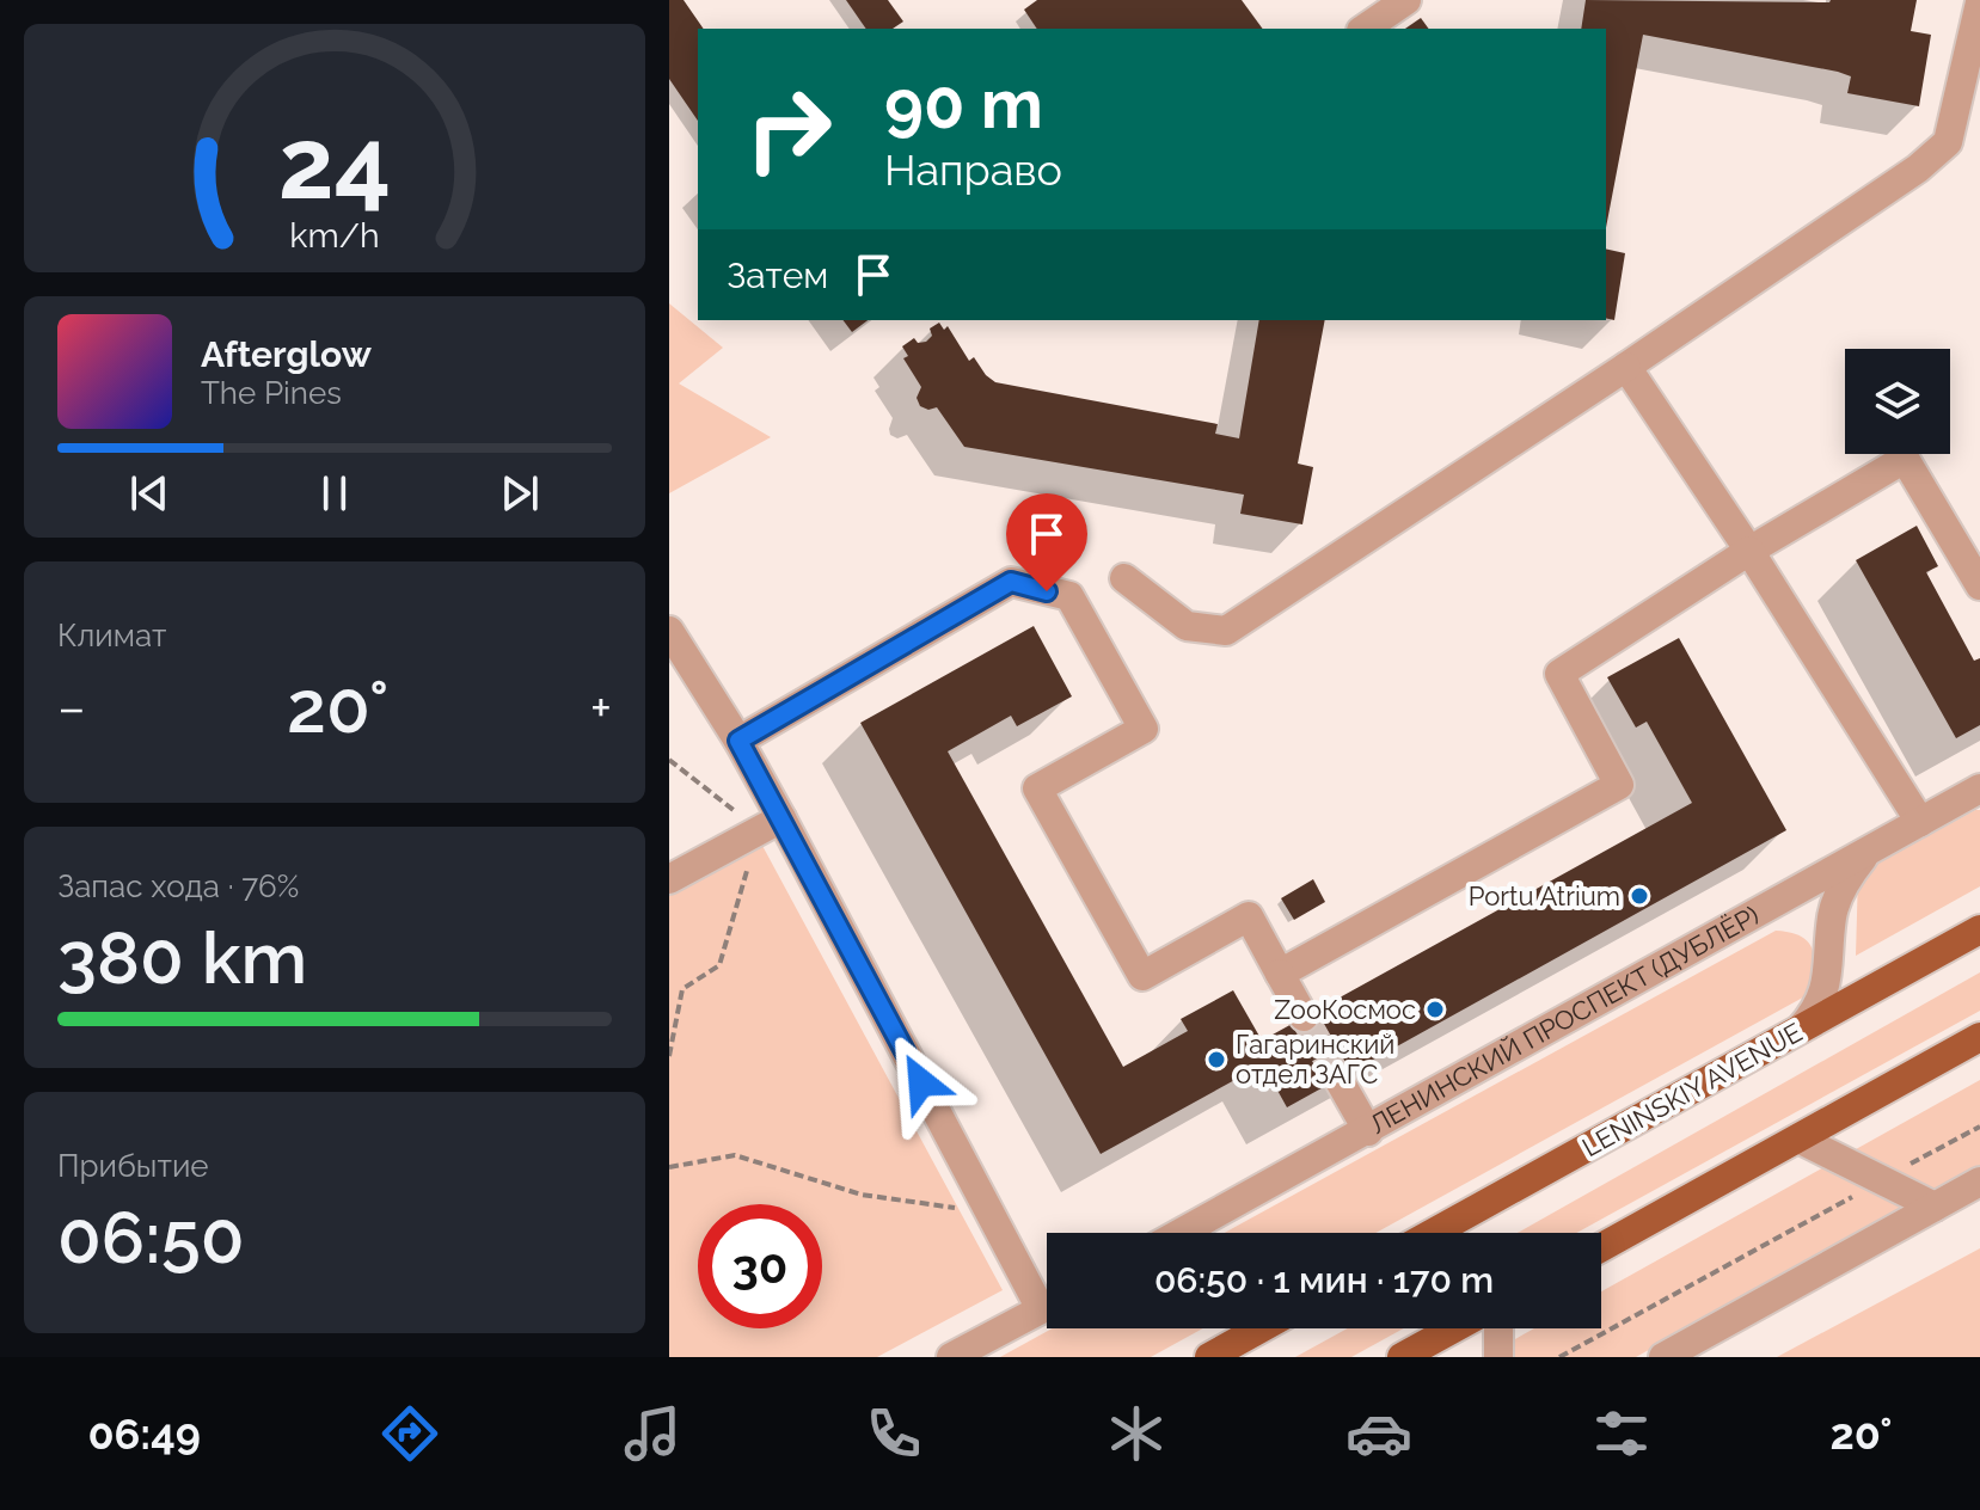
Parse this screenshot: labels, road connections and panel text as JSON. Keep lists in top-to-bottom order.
{
  "streets": {
    "main road": ["LENINSKIY AVENUE"],
    "street": ["ЛЕНИНСКИЙ ПРОСПЕКТ (ДУБЛЁР)"]
  },
  "places": ["Portu Atrium", "ZooКосмос", "Гагаринский отдел ЗАГС"],
  "page": {
    "turn": ["90 m", "Направо"],
    "then": "Затем",
    "song": ["Afterglow", "The Pines"],
    "tile": [
      "Климат",
      ["Запас хода · 76%", "380 km"],
      ["Прибытие", "06:50"]
    ],
    "heat": ["−", "20°", "+"],
    "limit": "30",
    "trip": "06:50 · 1 мин · 170 m",
    "tabs": ["06:49", "20°"],
    "gauge": ["24", "km/h"]
  }
}
